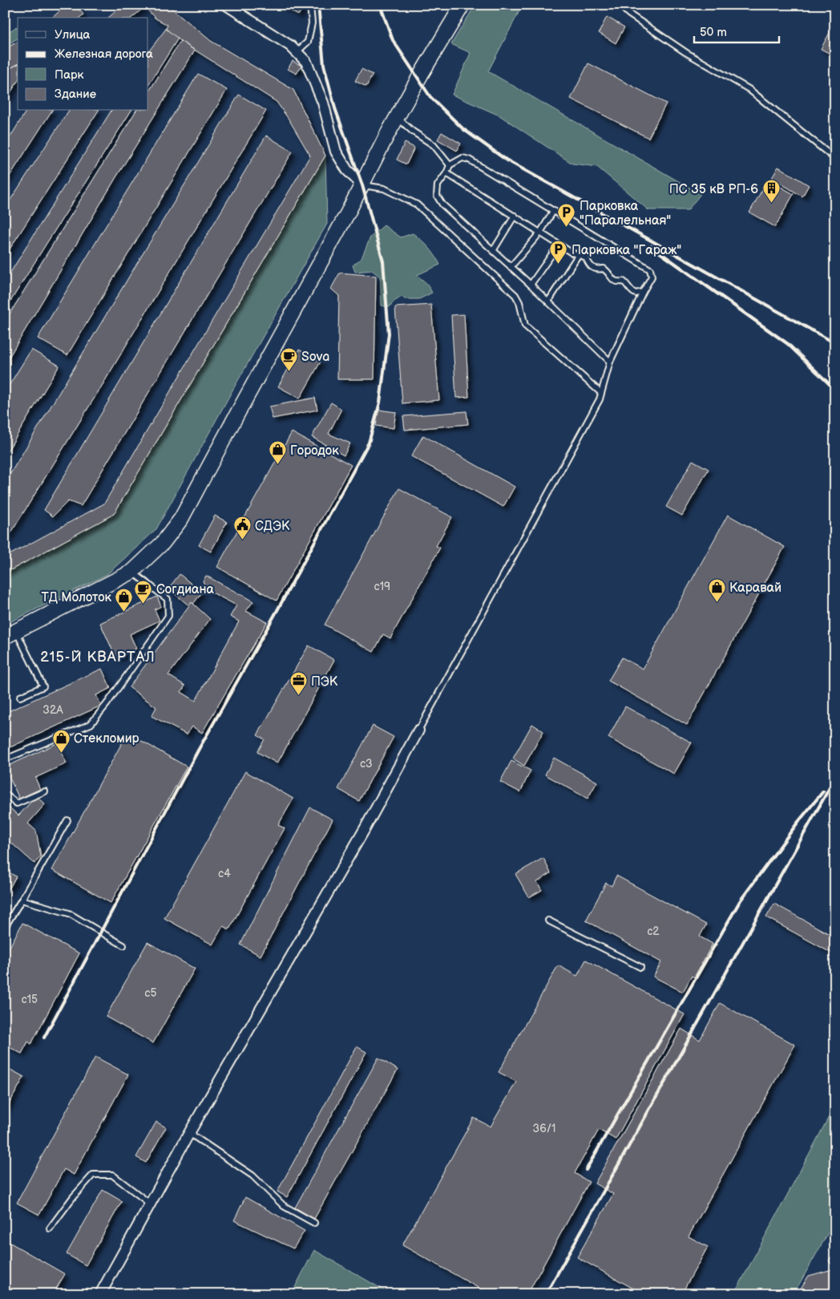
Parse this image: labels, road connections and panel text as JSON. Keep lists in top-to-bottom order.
{
  "districts": ["215-Й КВАРТАЛ"],
  "places": {
    "building": ["ПС 35 кВ РП-6"],
    "parking": ["Парковка \"Паралельная\"", "Парковка \"Гараж\""],
    "cafe": ["Sova", "Согдиана"],
    "shop": [
      "Городок",
      "Каравай",
      "ТД Молоток",
      "Стекломир"
    ],
    "public building": ["СДЭК"],
    "office": ["ПЭК"]
  },
  "house_numbers": [
    "с19",
    "32А",
    "с3",
    "с4",
    "с2",
    "с5",
    "с15",
    "36/1"
  ],
  "legend": [
    "Улица",
    "Железная дорога",
    "Парк",
    "Здание"
  ],
  "scale_bar": "50 m"
}
